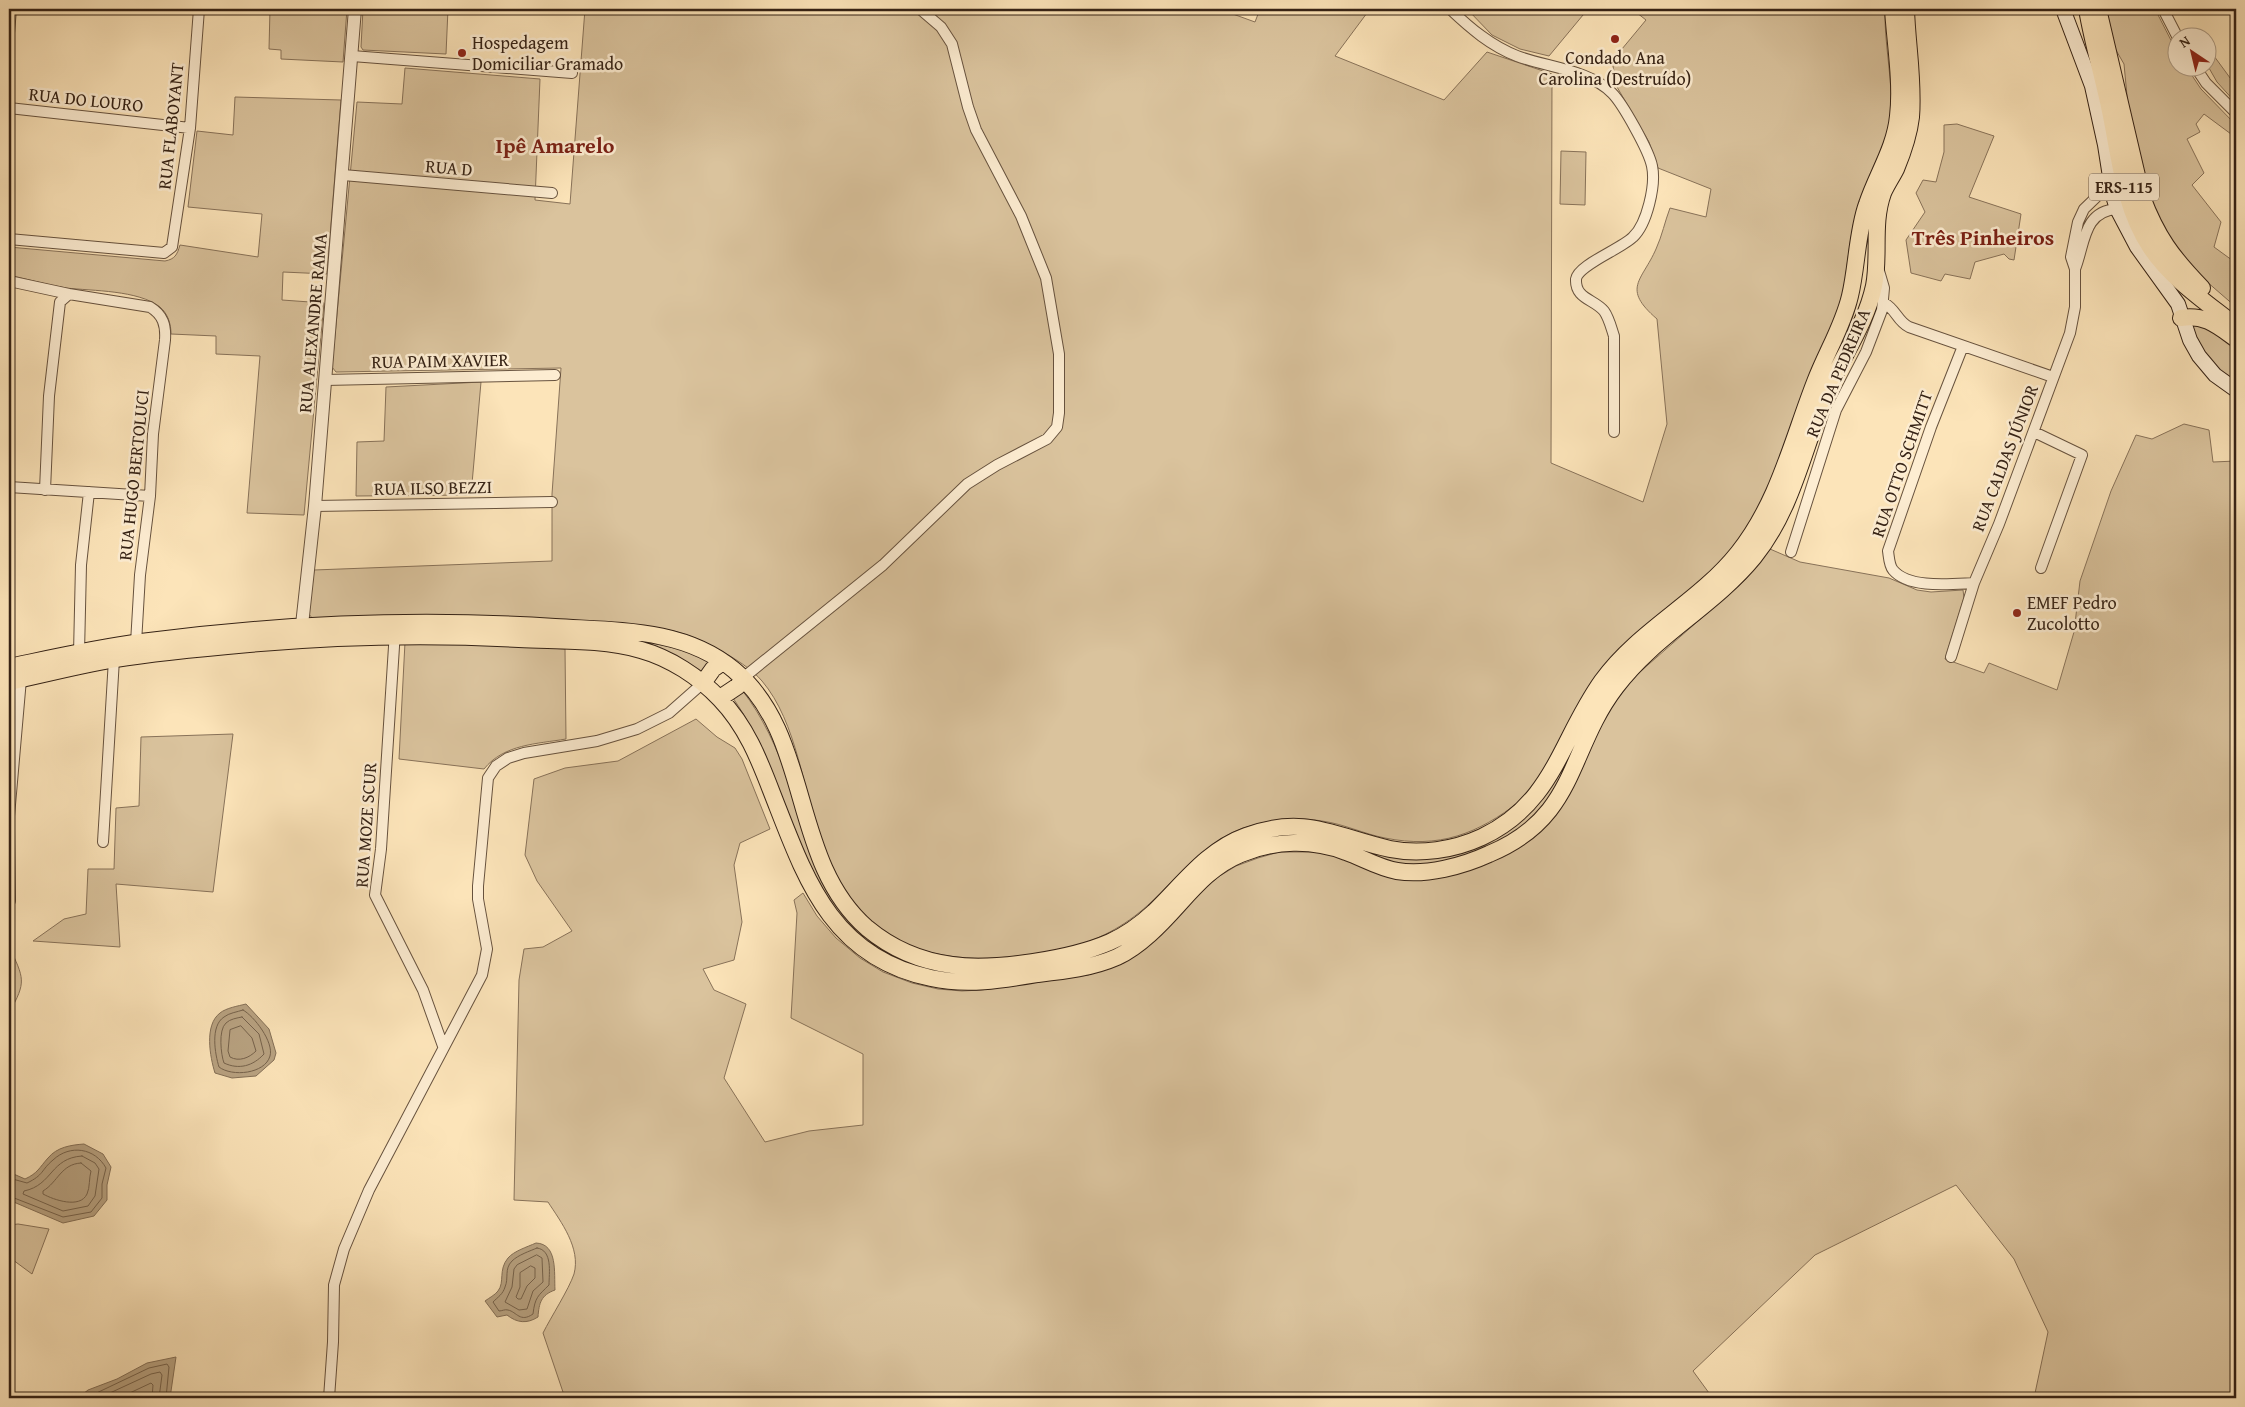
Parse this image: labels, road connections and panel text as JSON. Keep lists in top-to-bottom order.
{
  "streets": {
    "main road": ["ERS-115"],
    "street": [
      "RUA DO LOURO",
      "RUA FLABOYANT",
      "RUA D",
      "RUA ALEXANDRE RAMA",
      "RUA PAIM XAVIER",
      "RUA DA PEDREIRA",
      "RUA CALDAS JÚNIOR",
      "RUA OTTO SCHMITT",
      "RUA HUGO BERTOLUCI",
      "RUA ILSO BEZZI",
      "RUA MOZE SCUR"
    ]
  },
  "crossings": [
    ["RUA DO LOURO", "RUA FLABOYANT"],
    ["RUA D", "RUA ALEXANDRE RAMA"],
    ["RUA ALEXANDRE RAMA", "RUA PAIM XAVIER"],
    ["RUA ALEXANDRE RAMA", "RUA ILSO BEZZI"],
    ["RUA CALDAS JÚNIOR", "RUA OTTO SCHMITT"]
  ],
  "districts": ["Ipê Amarelo", "Três Pinheiros"],
  "places": ["Condado Ana Carolina (Destruído)", "Hospedagem Domiciliar Gramado", "EMEF Pedro Zucolotto"],
  "north": "top left"
}
